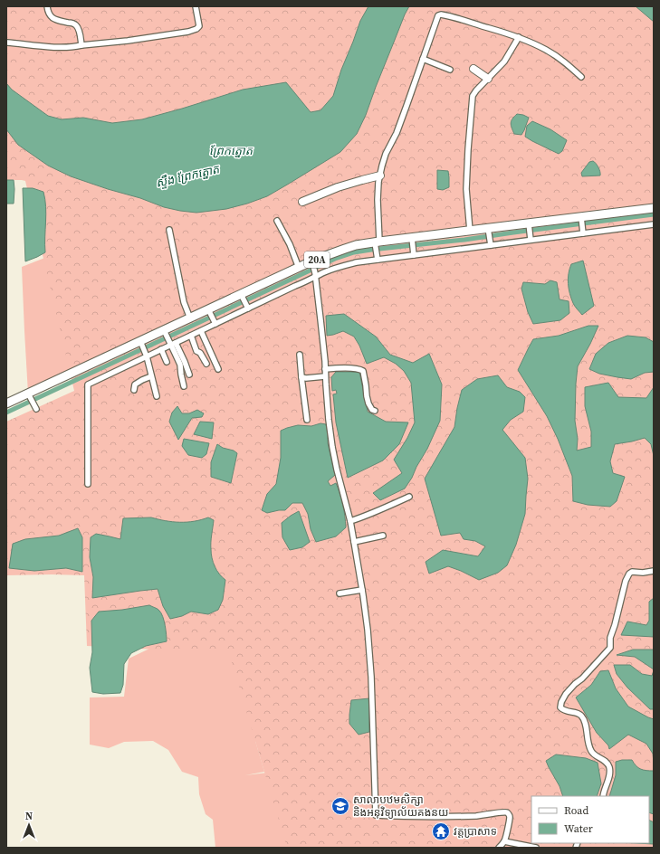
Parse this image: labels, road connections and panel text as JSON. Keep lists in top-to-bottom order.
{
  "streets": {
    "main road": ["20A"]
  },
  "water": ["ព្រែកត្នោត", "ស្ទឹង ព្រែកត្នោត"],
  "places": {
    "school or university": ["សាលាបឋមសិក្សា និងអនុវិទ្យាល័យគងនយ"],
    "temple": ["វត្តប្រាសាទ"]
  },
  "legend": ["Road", "Water"],
  "north": "top"
}
